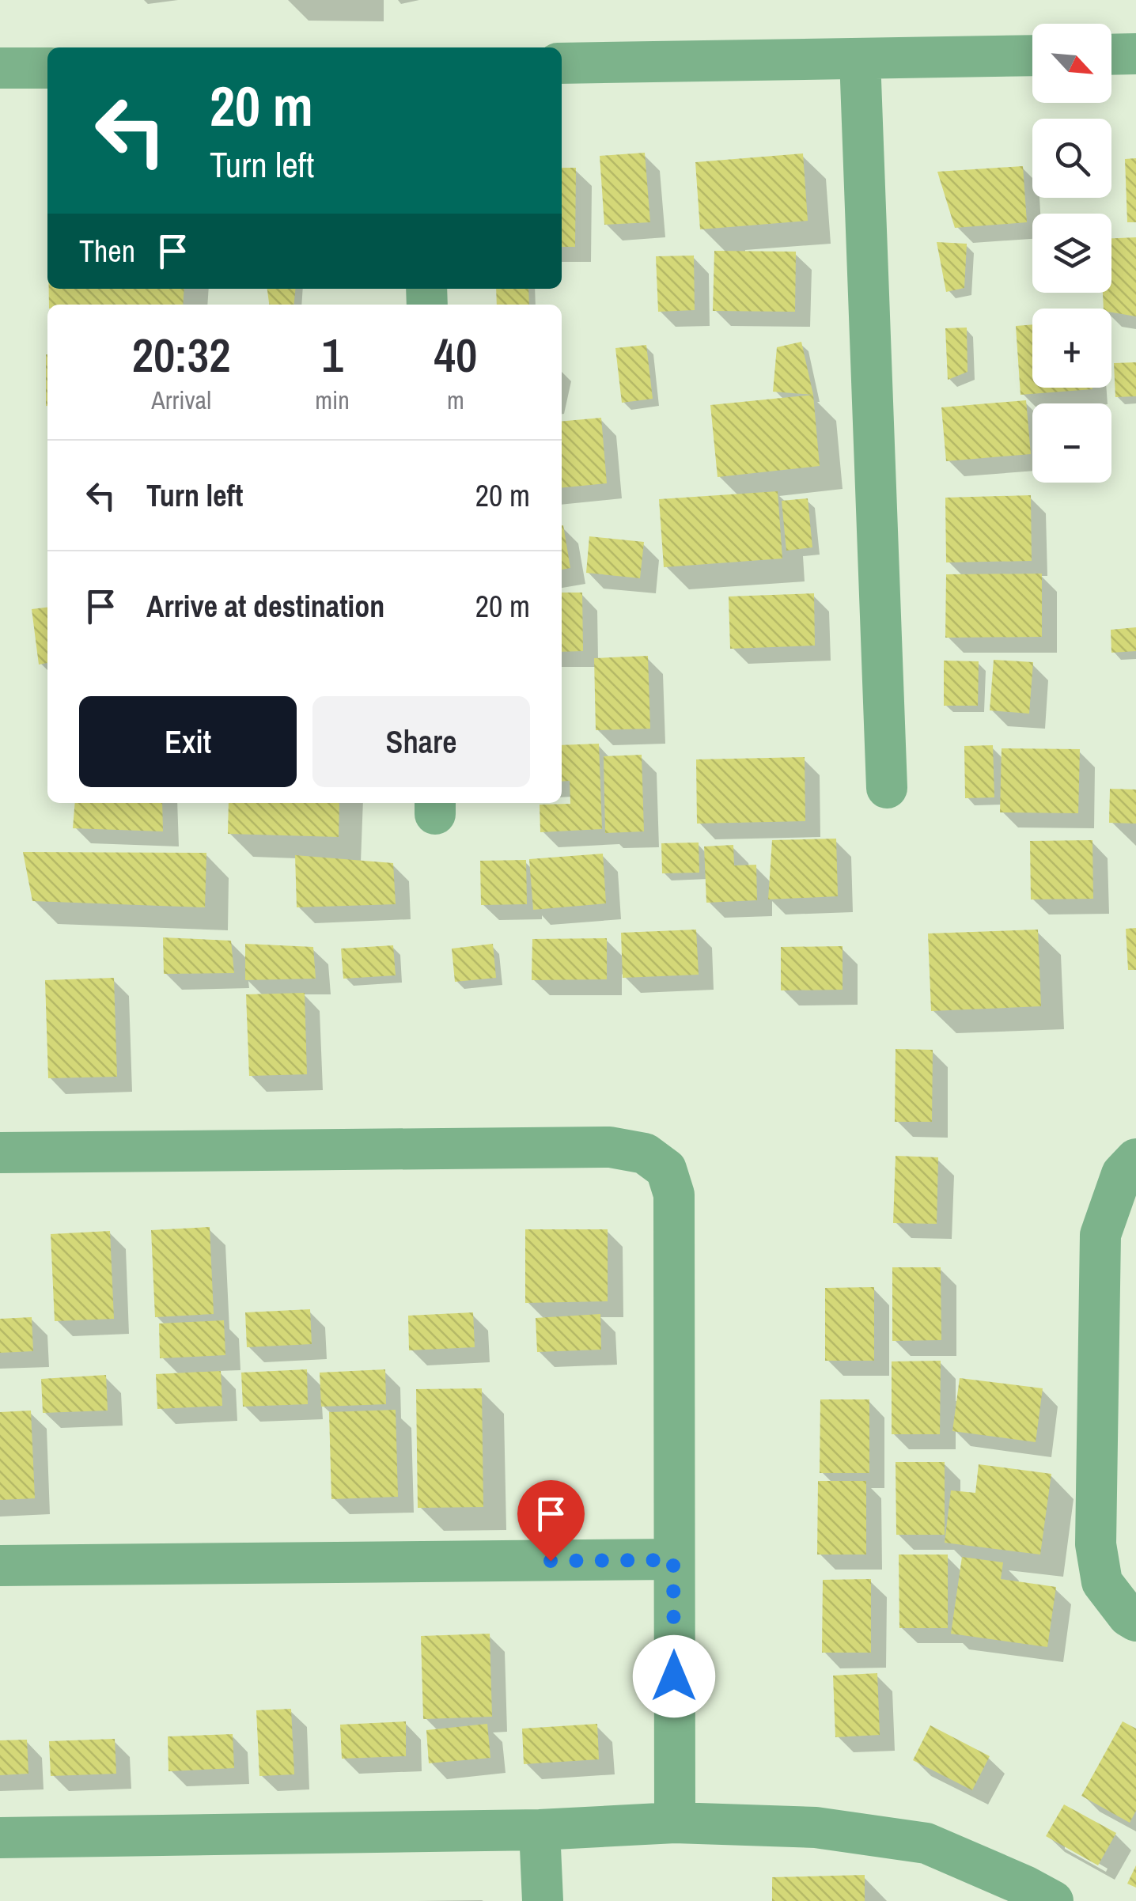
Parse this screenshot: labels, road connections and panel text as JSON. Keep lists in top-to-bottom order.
{
  "north": "bottom right",
  "page": {
    "map_buttons": ["+", "−"],
    "turn": ["20 m", "Turn left"],
    "then": "Then",
    "eta": [
      "20:32",
      "Arrival",
      "1",
      "min",
      "40",
      "m"
    ],
    "list": [
      {
        "name": "Turn left",
        "value": "20 m"
      },
      {
        "name": "Arrive at destination",
        "value": "20 m"
      }
    ],
    "buttons": ["Exit", "Share"]
  }
}
